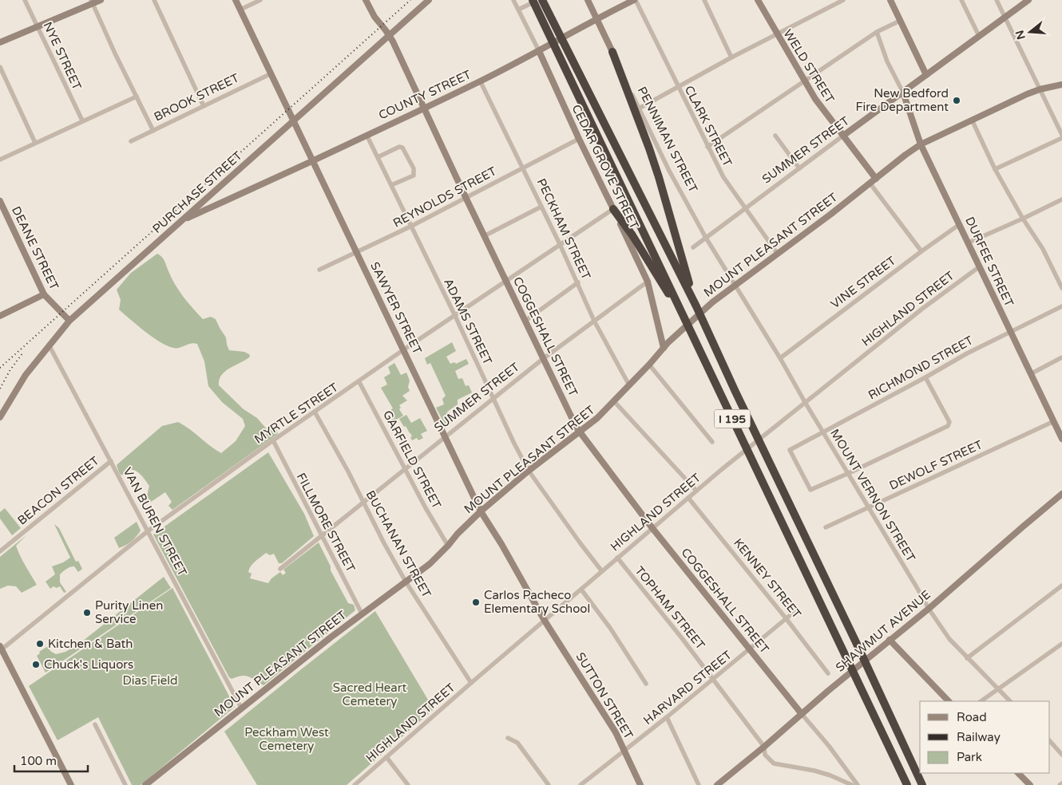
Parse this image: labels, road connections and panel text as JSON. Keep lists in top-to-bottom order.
{
  "streets": {
    "highway": ["I 195"],
    "main road": [
      "WELD STREET",
      "COUNTY STREET",
      "PENNIMAN STREET",
      "SUMMER STREET",
      "CEDAR GROVE STREET",
      "PURCHASE STREET",
      "MOUNT PLEASANT STREET",
      "DEANE STREET",
      "DURFEE STREET",
      "SAWYER STREET",
      "COGGESHALL STREET",
      "SHAWMUT AVENUE",
      "SUTTON STREET"
    ],
    "street": [
      "NYE STREET",
      "BROOK STREET",
      "CLARK STREET",
      "REYNOLDS STREET",
      "PECKHAM STREET",
      "VINE STREET",
      "HIGHLAND STREET",
      "ADAMS STREET",
      "RICHMOND STREET",
      "MYRTLE STREET",
      "GARFIELD STREET",
      "DEWOLF STREET",
      "BEACON STREET",
      "MOUNT VERNON STREET",
      "VAN BUREN STREET",
      "FILLMORE STREET",
      "BUCHANAN STREET",
      "KENNEY STREET",
      "TOPHAM STREET",
      "HARVARD STREET"
    ]
  },
  "crossings": [
    ["WELD STREET", "SUMMER STREET"],
    ["WELD STREET", "MOUNT PLEASANT STREET"],
    ["COUNTY STREET", "CLARK STREET"],
    ["COUNTY STREET", "PENNIMAN STREET"],
    ["COUNTY STREET", "CEDAR GROVE STREET"],
    ["COUNTY STREET", "PURCHASE STREET"],
    ["COUNTY STREET", "PECKHAM STREET"],
    ["COUNTY STREET", "SAWYER STREET"],
    ["COUNTY STREET", "ADAMS STREET"],
    ["COUNTY STREET", "COGGESHALL STREET"],
    ["BROOK STREET", "SAWYER STREET"],
    ["CLARK STREET", "SUMMER STREET"],
    ["CLARK STREET", "MOUNT PLEASANT STREET"],
    ["PENNIMAN STREET", "SUMMER STREET"],
    ["PENNIMAN STREET", "MOUNT PLEASANT STREET"],
    ["PENNIMAN STREET", "MOUNT VERNON STREET"],
    ["SUMMER STREET", "CEDAR GROVE STREET"],
    ["SUMMER STREET", "PECKHAM STREET"],
    ["SUMMER STREET", "DURFEE STREET"],
    ["SUMMER STREET", "SAWYER STREET"],
    ["SUMMER STREET", "ADAMS STREET"],
    ["SUMMER STREET", "COGGESHALL STREET"],
    ["SUMMER STREET", "GARFIELD STREET"],
    ["SUMMER STREET", "FILLMORE STREET"],
    ["SUMMER STREET", "BUCHANAN STREET"],
    ["CEDAR GROVE STREET", "REYNOLDS STREET"],
    ["CEDAR GROVE STREET", "MOUNT PLEASANT STREET"],
    ["CEDAR GROVE STREET", "MYRTLE STREET"],
    ["PURCHASE STREET", "DEANE STREET"],
    ["PURCHASE STREET", "SAWYER STREET"],
    ["PURCHASE STREET", "COGGESHALL STREET"],
    ["PURCHASE STREET", "VAN BUREN STREET"],
    ["REYNOLDS STREET", "PECKHAM STREET"],
    ["REYNOLDS STREET", "SAWYER STREET"],
    ["REYNOLDS STREET", "ADAMS STREET"],
    ["REYNOLDS STREET", "COGGESHALL STREET"],
    ["PECKHAM STREET", "MOUNT PLEASANT STREET"],
    ["PECKHAM STREET", "MYRTLE STREET"],
    ["MOUNT PLEASANT STREET", "DURFEE STREET"],
    ["MOUNT PLEASANT STREET", "SAWYER STREET"],
    ["MOUNT PLEASANT STREET", "ADAMS STREET"],
    ["MOUNT PLEASANT STREET", "COGGESHALL STREET"],
    ["MOUNT PLEASANT STREET", "GARFIELD STREET"],
    ["MOUNT PLEASANT STREET", "MOUNT VERNON STREET"],
    ["MOUNT PLEASANT STREET", "VAN BUREN STREET"],
    ["MOUNT PLEASANT STREET", "FILLMORE STREET"],
    ["MOUNT PLEASANT STREET", "BUCHANAN STREET"],
    ["DURFEE STREET", "VINE STREET"],
    ["DURFEE STREET", "HIGHLAND STREET"],
    ["DURFEE STREET", "RICHMOND STREET"],
    ["DURFEE STREET", "DEWOLF STREET"],
    ["VINE STREET", "MOUNT VERNON STREET"],
    ["SAWYER STREET", "HIGHLAND STREET"],
    ["SAWYER STREET", "MYRTLE STREET"],
    ["SAWYER STREET", "SUTTON STREET"],
    ["HIGHLAND STREET", "ADAMS STREET"],
    ["HIGHLAND STREET", "COGGESHALL STREET"],
    ["HIGHLAND STREET", "MOUNT VERNON STREET"],
    ["HIGHLAND STREET", "BUCHANAN STREET"],
    ["HIGHLAND STREET", "KENNEY STREET"],
    ["HIGHLAND STREET", "TOPHAM STREET"],
    ["HIGHLAND STREET", "SUTTON STREET"],
    ["ADAMS STREET", "MYRTLE STREET"],
    ["COGGESHALL STREET", "MYRTLE STREET"],
    ["COGGESHALL STREET", "SHAWMUT AVENUE"],
    ["COGGESHALL STREET", "HARVARD STREET"],
    ["RICHMOND STREET", "MOUNT VERNON STREET"],
    ["MYRTLE STREET", "GARFIELD STREET"],
    ["MYRTLE STREET", "VAN BUREN STREET"],
    ["MYRTLE STREET", "FILLMORE STREET"],
    ["MYRTLE STREET", "BUCHANAN STREET"],
    ["DEWOLF STREET", "MOUNT VERNON STREET"],
    ["BEACON STREET", "VAN BUREN STREET"],
    ["MOUNT VERNON STREET", "SHAWMUT AVENUE"],
    ["KENNEY STREET", "HARVARD STREET"],
    ["TOPHAM STREET", "SHAWMUT AVENUE"],
    ["TOPHAM STREET", "HARVARD STREET"],
    ["HARVARD STREET", "SUTTON STREET"]
  ],
  "parks": ["Dias Field", "Sacred Heart Cemetery", "Peckham West Cemetery"],
  "places": [
    "New Bedford Fire Department",
    "Carlos Pacheco Elementary School",
    "Purity Linen Service",
    "Kitchen & Bath",
    "Chuck's Liquors"
  ],
  "legend": ["Road", "Railway", "Park"],
  "scale_bar": "100 m",
  "north": "left"
}
